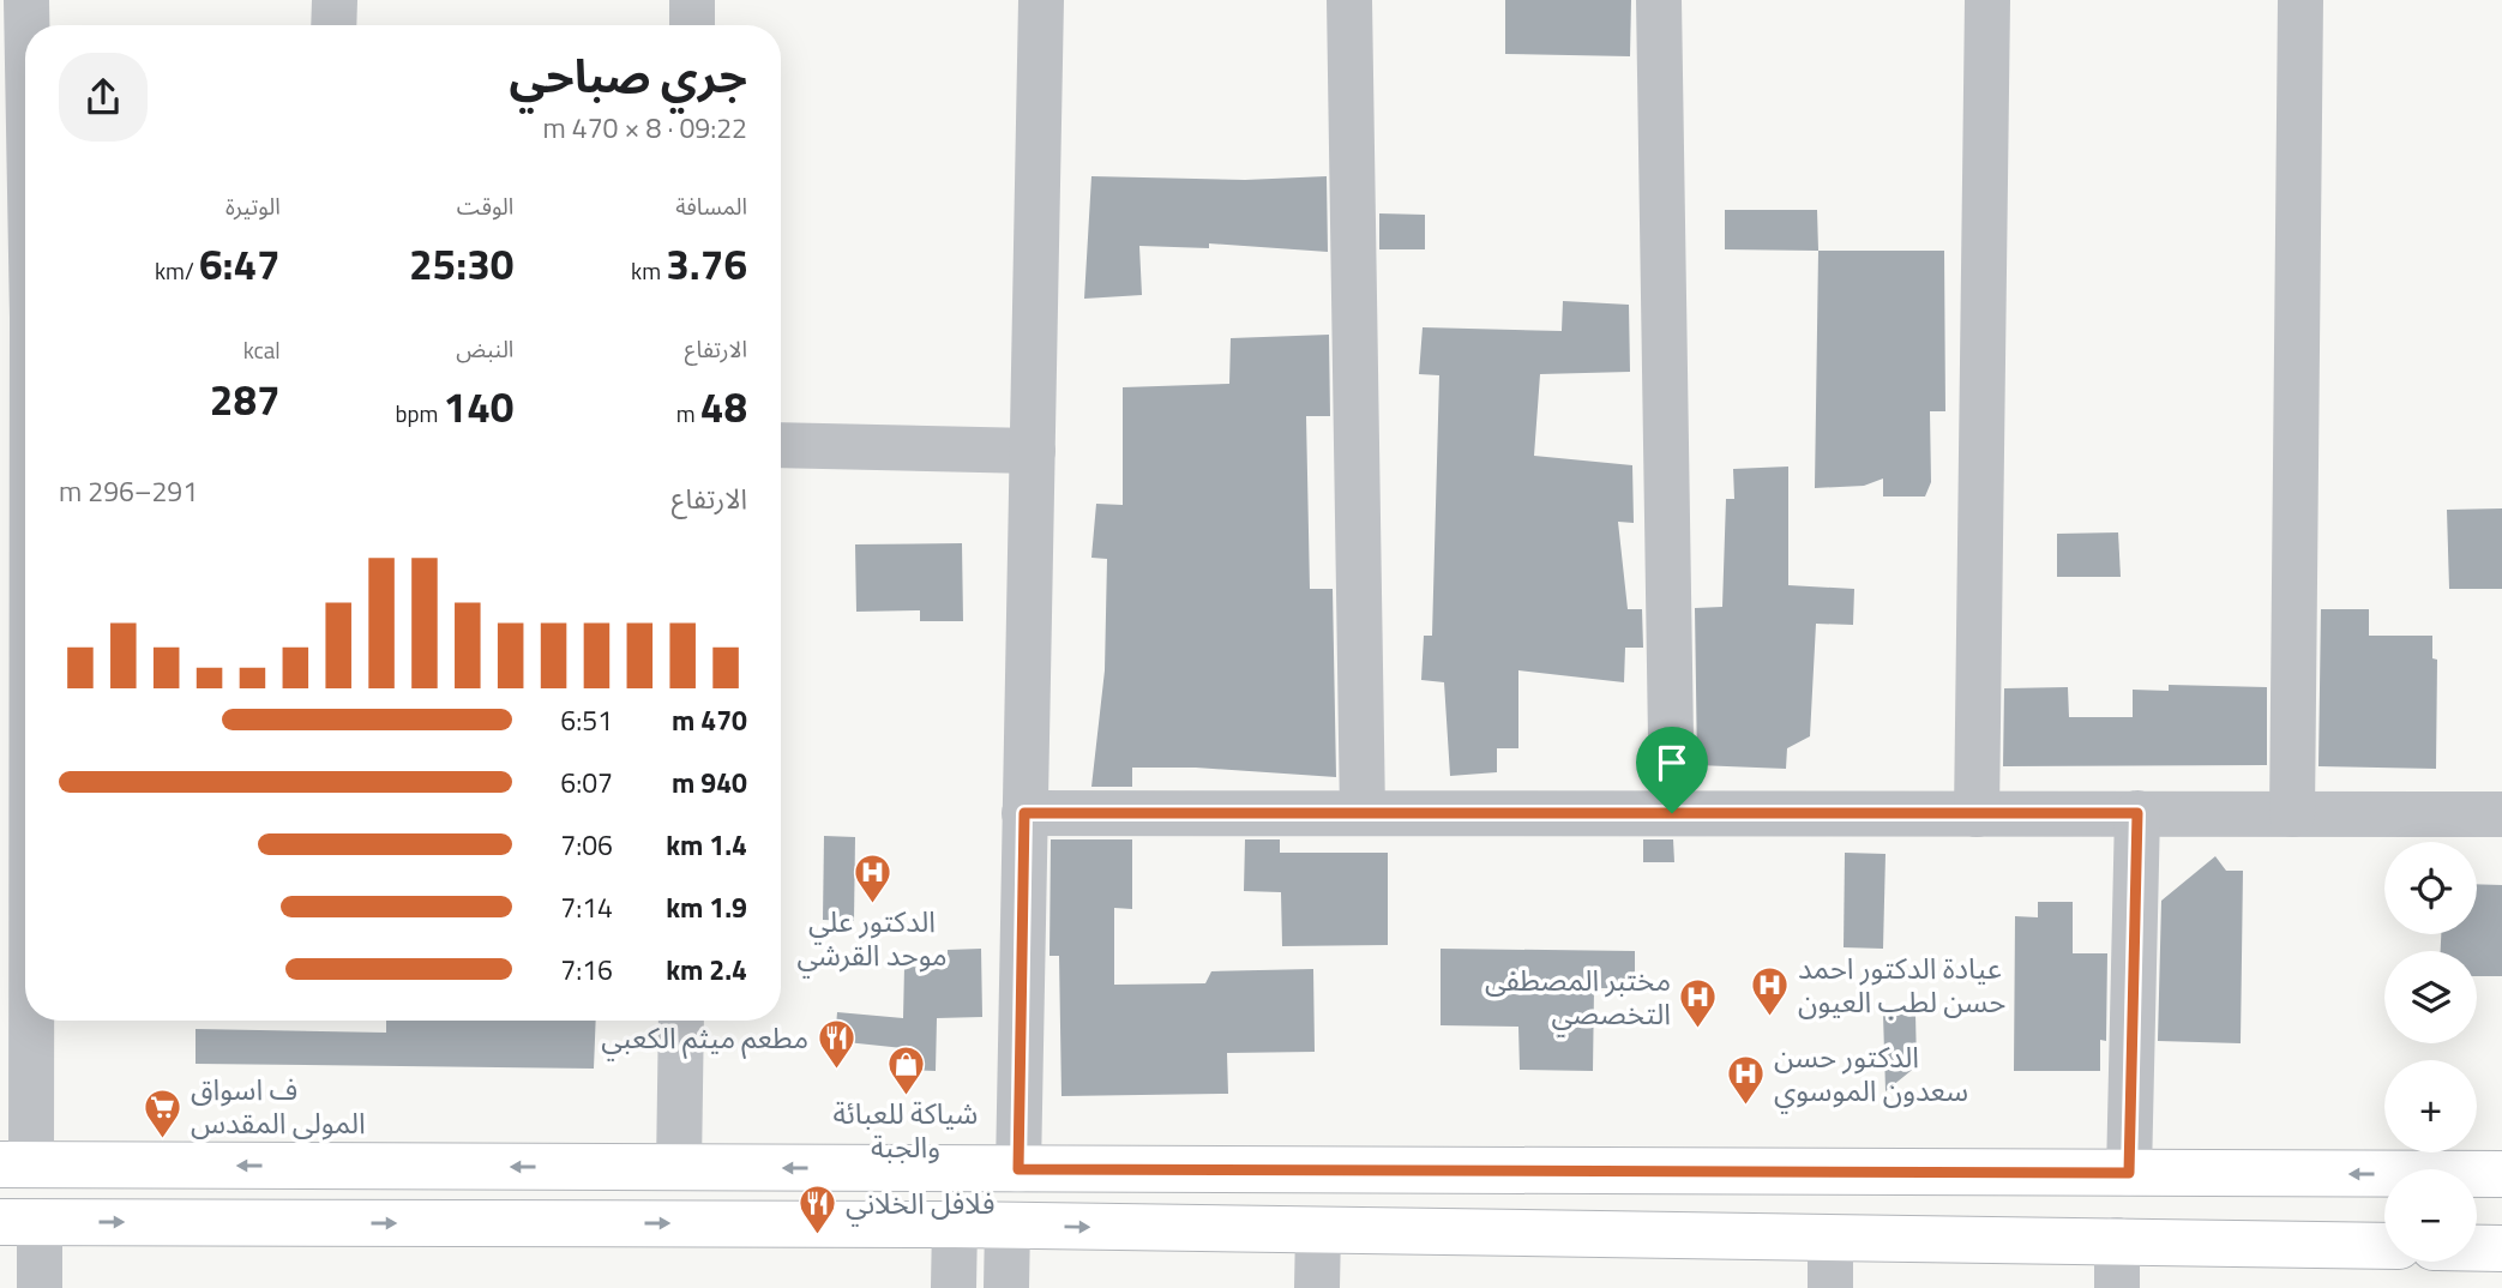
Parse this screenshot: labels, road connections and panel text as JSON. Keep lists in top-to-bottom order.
{
  "places": {
    "hospital": [
      "الدكتور علي موحد القرشي",
      "عيادة الدكتور احمد حسن لطب العيون",
      "مختبر المصطفى التخصصي",
      "الدكتور حسن سعدون الموسوي"
    ],
    "restaurant": ["مطعم ميثم الكعبي", "فلافل الخلاني"],
    "shop": ["شياكة للعبائة والجبة"],
    "supermarket": ["ف اسواق المولى المقدس"]
  },
  "page": {
    "heading": ["جري صباحي", "09:22 · 8 × 470 m"],
    "stats": [
      ["المسافة", "3.76 km"],
      ["الوقت", "25:30"],
      ["الوتيرة", "6:47 /km"],
      ["الارتفاع", "48 m"],
      ["النبض", "140 bpm"],
      ["kcal", "287"]
    ],
    "chart": ["الارتفاع", "291–296 m"],
    "list": [
      {
        "name": "470 m",
        "note": "6:51"
      },
      {
        "name": "940 m",
        "note": "6:07"
      },
      {
        "name": "1.4 km",
        "note": "7:06"
      },
      {
        "name": "1.9 km",
        "note": "7:14"
      },
      {
        "name": "2.4 km",
        "note": "7:16"
      }
    ],
    "map_buttons": ["+", "−"]
  }
}
